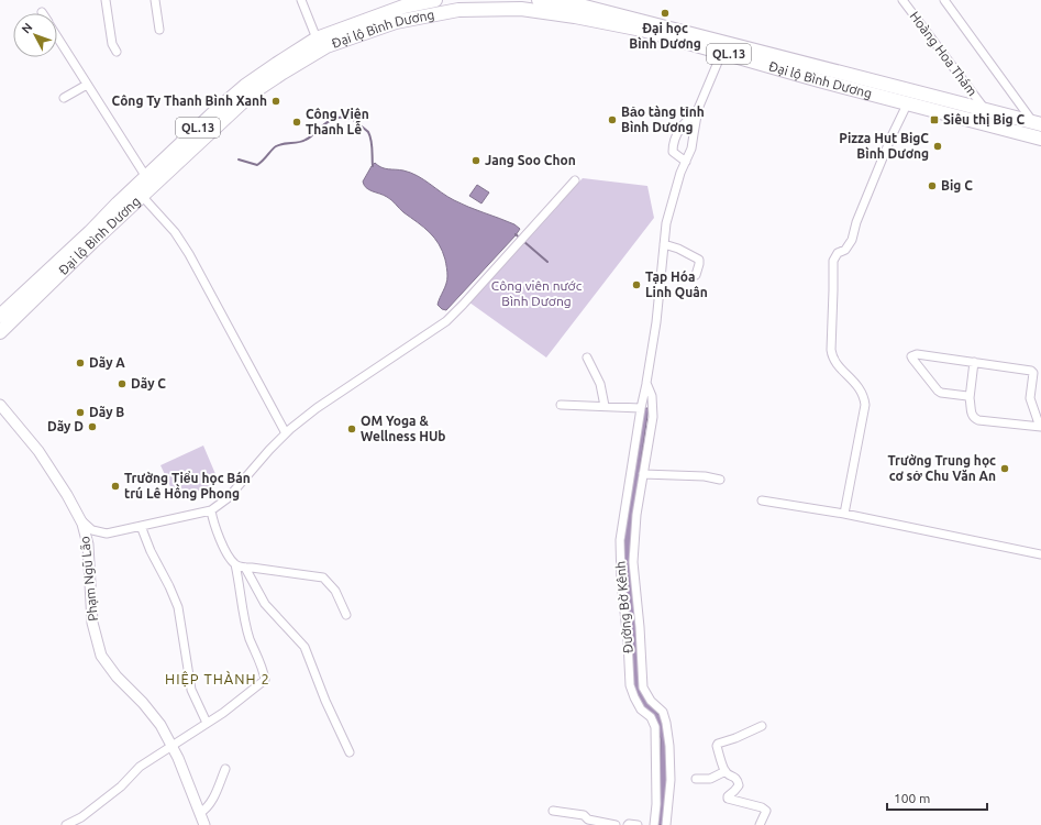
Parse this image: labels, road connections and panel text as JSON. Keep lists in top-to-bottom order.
{
  "streets": {
    "highway": ["Đại lộ Bình Dương", "QL.13"],
    "street": ["Hoàng Hoa Thám", "Phạm Ngũ Lão", "Đường Bờ Kênh"]
  },
  "crossings": [
    ["Đại lộ Bình Dương", "Hoàng Hoa Thám"]
  ],
  "districts": ["HIỆP THÀNH 2"],
  "parks": ["Công viên nước Bình Dương"],
  "places": {
    "other": [
      "Đại học Bình Dương",
      "Công Ty Thanh Bình Xanh",
      "Bảo tàng tỉnh Bình Dương",
      "Công Viên Thanh Lễ",
      "Pizza Hut BigC Bình Dương",
      "Jang Soo Chon",
      "Big C",
      "Tạp Hóa Linh Quân",
      "Dãy A",
      "Dãy C",
      "Dãy B",
      "Dãy D",
      "OM Yoga & Wellness HUb",
      "Trường Trung học cơ sở Chu Văn An",
      "Trường Tiểu học Bán trú Lê Hồng Phong"
    ],
    "transit": ["Siêu thị Big C"]
  },
  "scale_bar": "100 m",
  "north": "top left"
}
